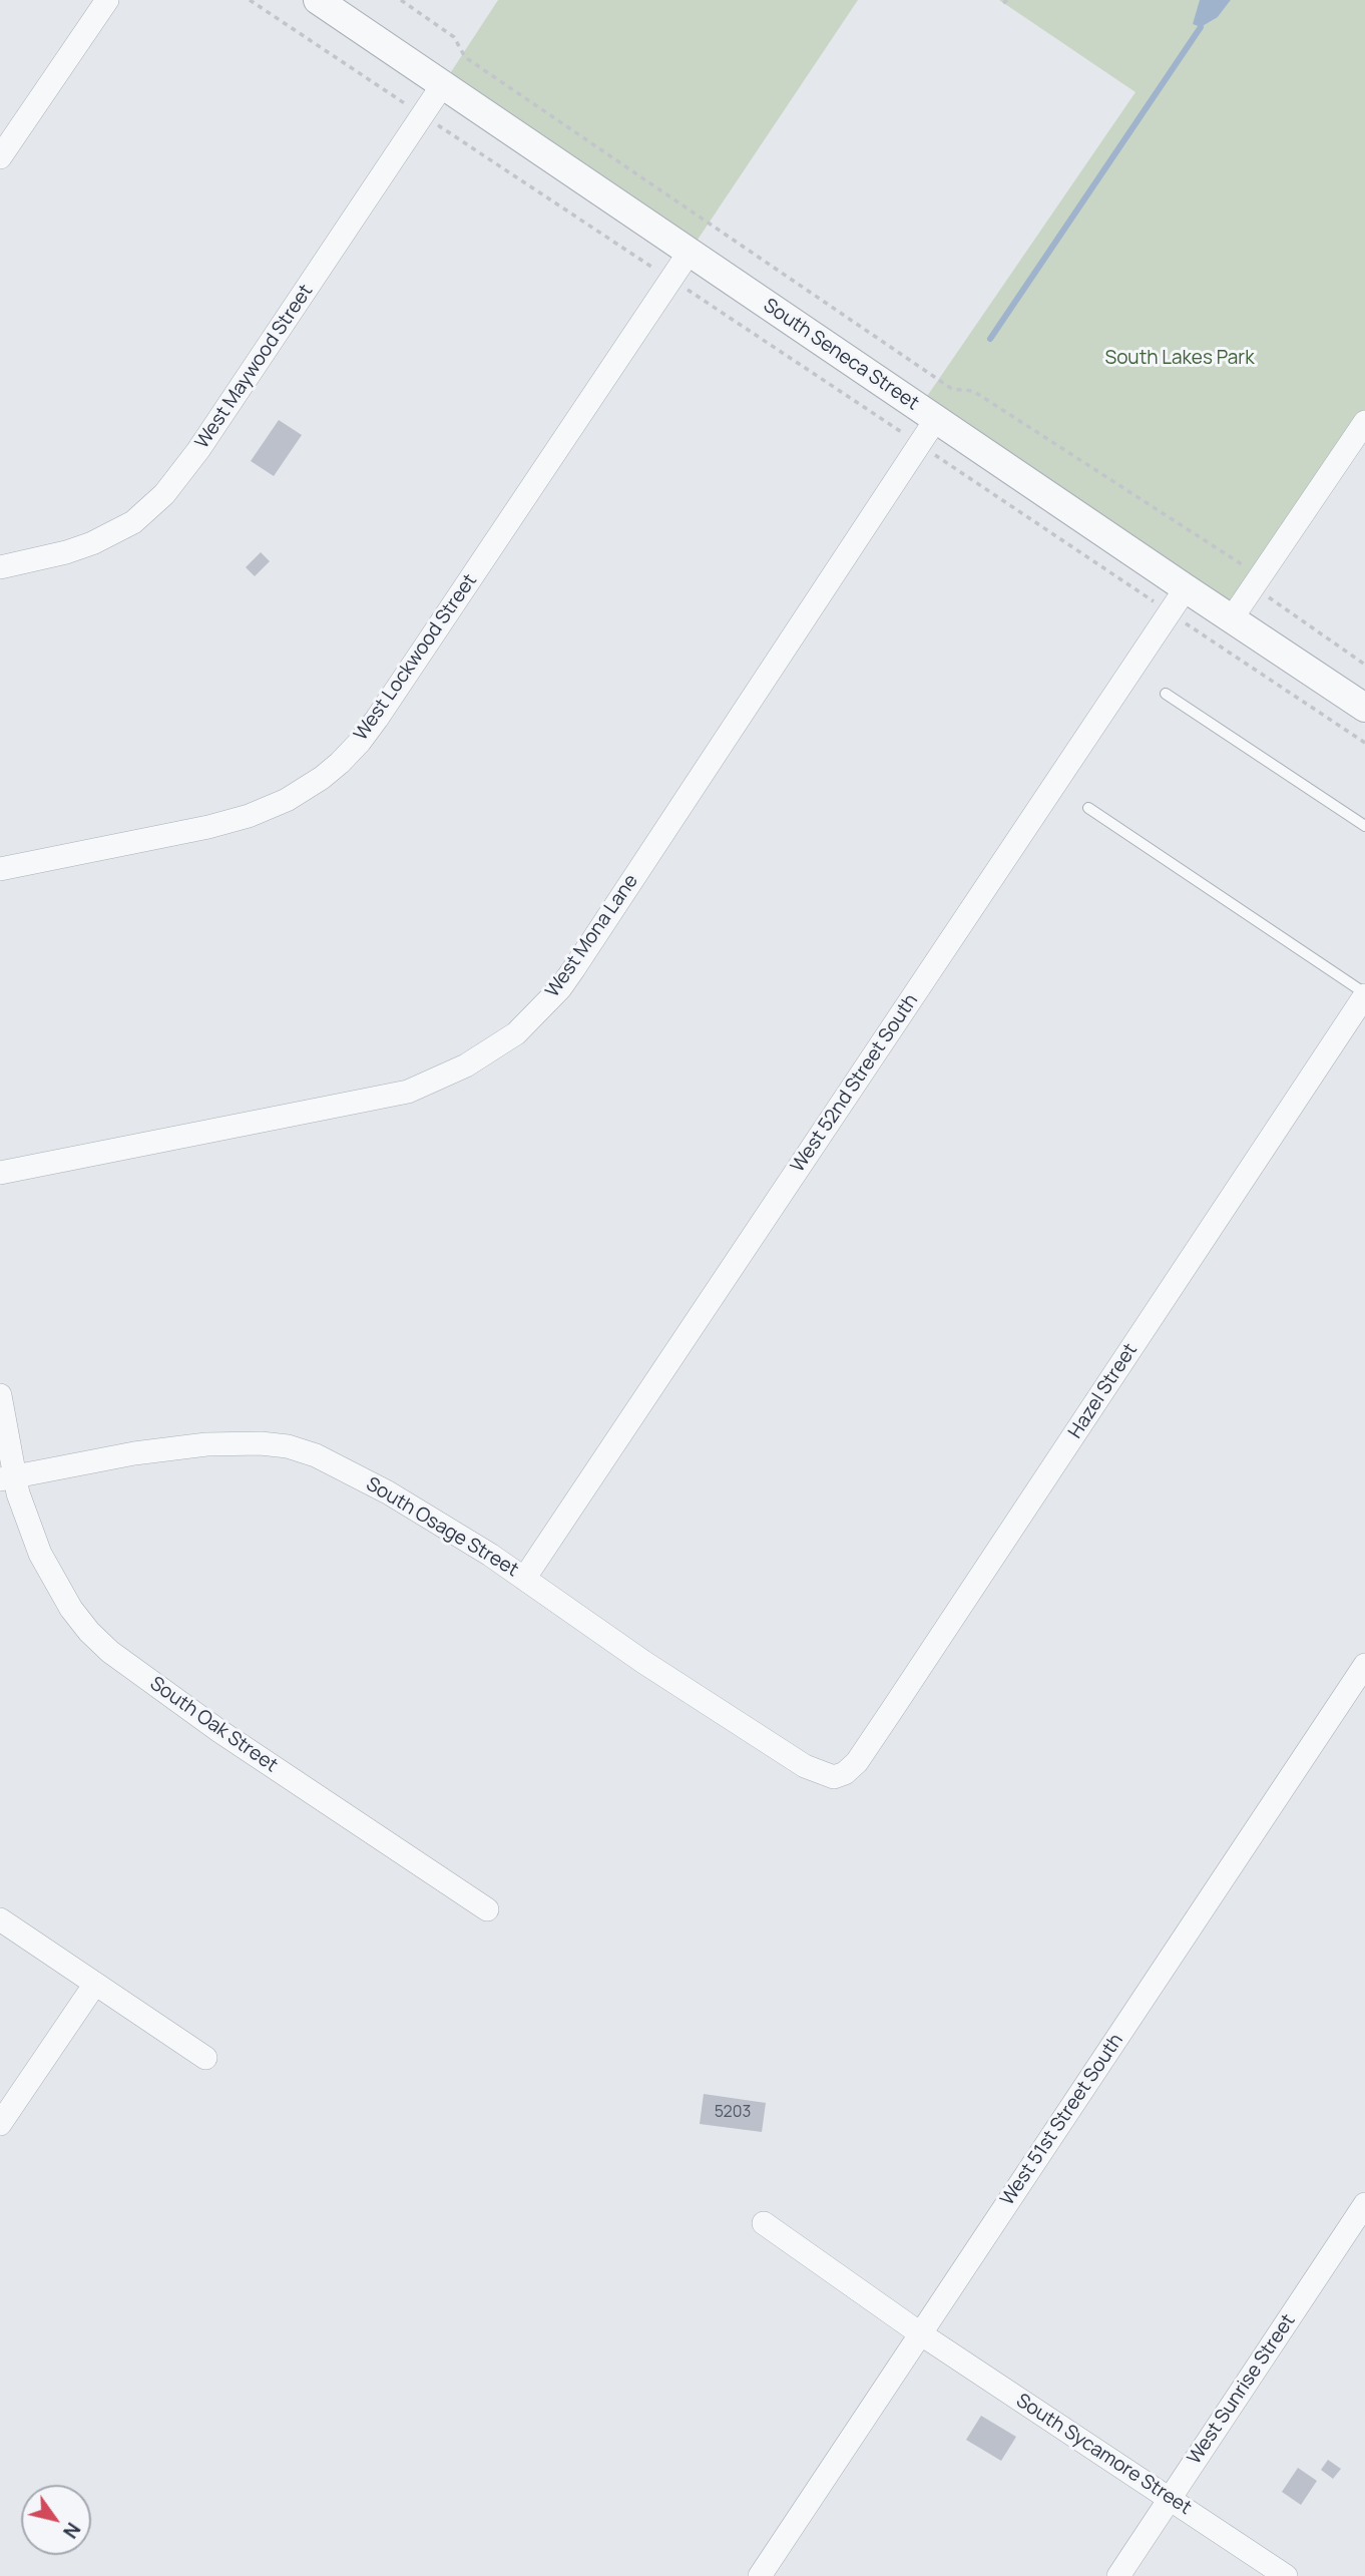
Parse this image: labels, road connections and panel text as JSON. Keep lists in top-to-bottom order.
{
  "streets": {
    "street": [
      "South Seneca Street",
      "West Maywood Street",
      "West Lockwood Street",
      "West Mona Lane",
      "West 52nd Street South",
      "Hazel Street",
      "South Osage Street",
      "South Oak Street",
      "West 51st Street South",
      "West Sunrise Street",
      "South Sycamore Street"
    ]
  },
  "crossings": [
    ["South Seneca Street", "West Maywood Street"],
    ["South Seneca Street", "West Lockwood Street"],
    ["South Seneca Street", "West Mona Lane"],
    ["South Seneca Street", "West 52nd Street South"],
    ["West 52nd Street South", "South Osage Street"],
    ["Hazel Street", "South Osage Street"],
    ["South Osage Street", "South Oak Street"],
    ["West 51st Street South", "South Sycamore Street"],
    ["West Sunrise Street", "South Sycamore Street"]
  ],
  "parks": ["South Lakes Park"],
  "house_numbers": ["5203"],
  "north": "bottom right"
}
